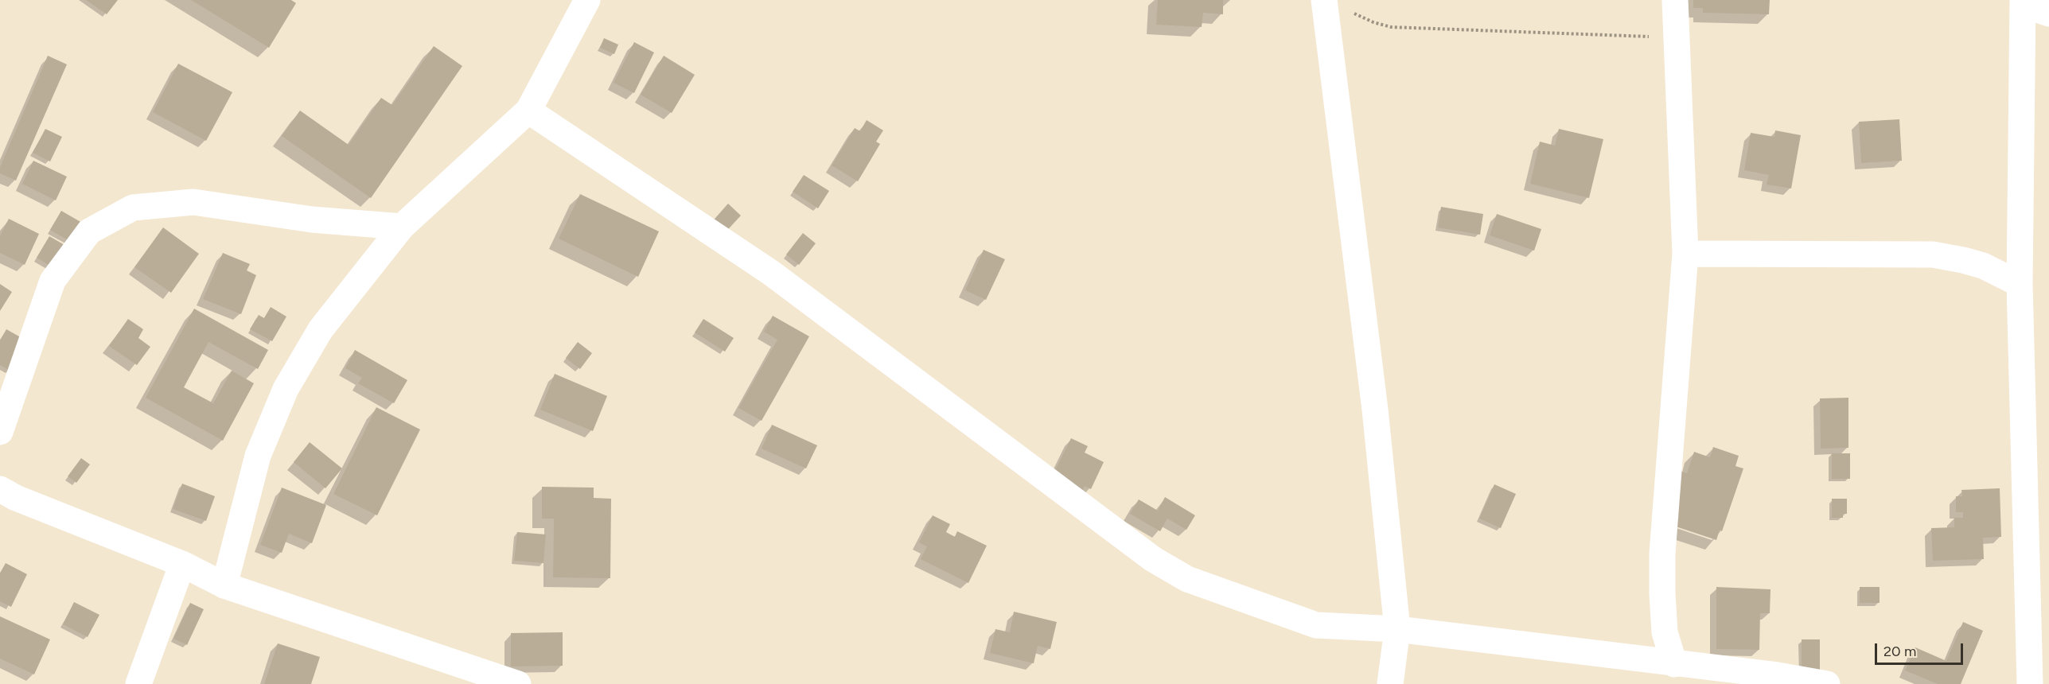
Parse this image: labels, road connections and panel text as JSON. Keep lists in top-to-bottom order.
{
  "scale_bar": "20 m"
}
